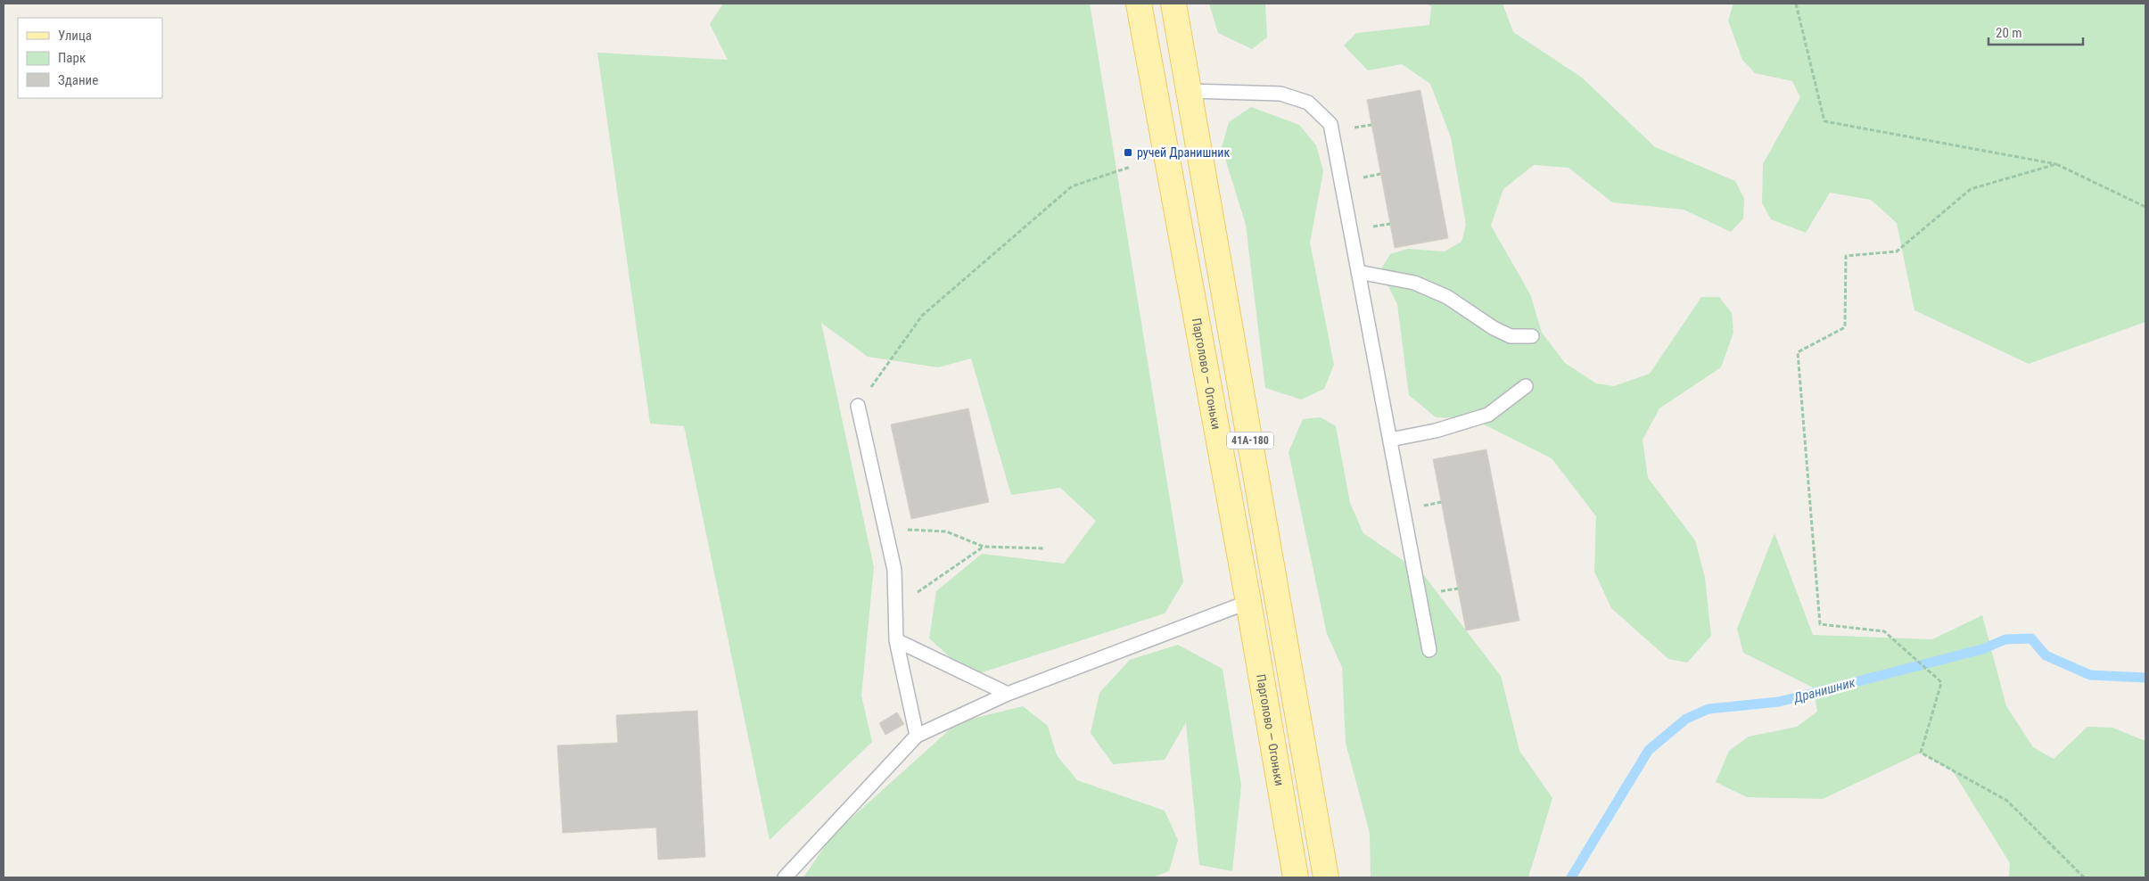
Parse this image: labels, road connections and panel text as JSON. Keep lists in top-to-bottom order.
{
  "streets": {
    "main road": ["Парголово — Огоньки", "41А-180"]
  },
  "water": ["Дранишник"],
  "places": {
    "transit": ["ручей Дранишник"]
  },
  "legend": ["Улица", "Парк", "Здание"],
  "scale_bar": "20 m"
}
